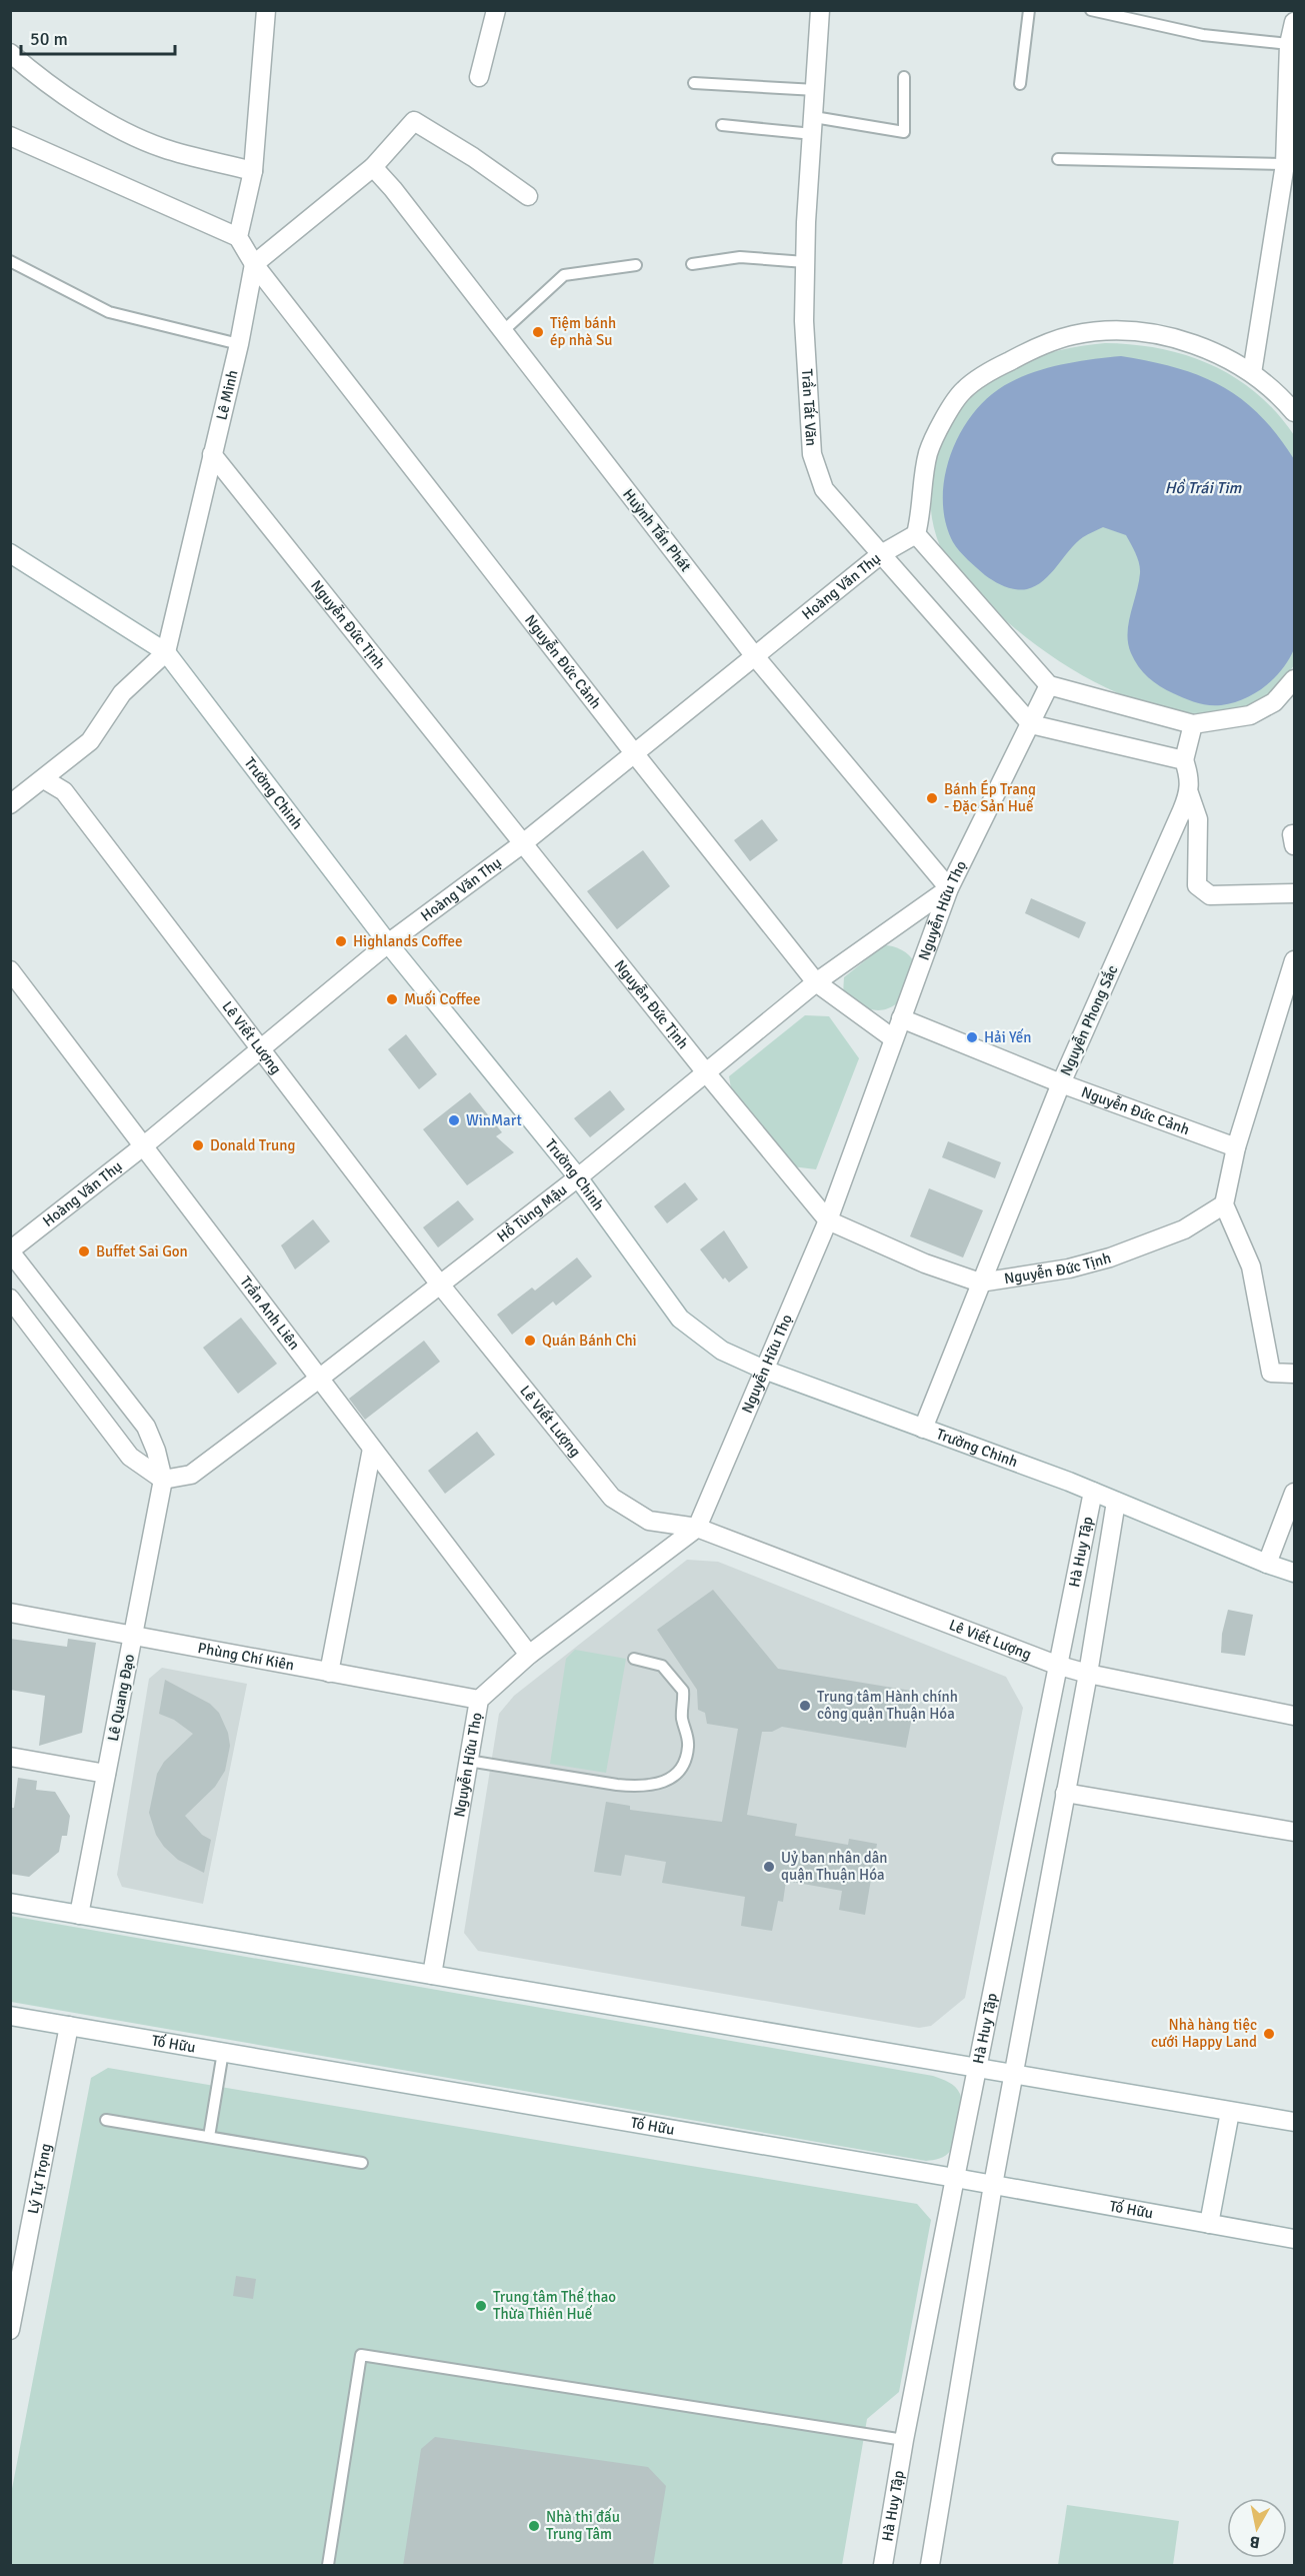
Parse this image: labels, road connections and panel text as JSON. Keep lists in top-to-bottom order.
{
  "streets": {
    "street": [
      "Lê Minh",
      "Trần Tất Văn",
      "Huỳnh Tấn Phát",
      "Hoàng Văn Thụ",
      "Nguyễn Đức Tịnh",
      "Nguyễn Đức Cảnh",
      "Trường Chinh",
      "Nguyễn Hữu Thọ",
      "Nguyễn Phong Sắc",
      "Lê Viết Lượng",
      "Hồ Tùng Mậu",
      "Trần Anh Liên",
      "Hà Huy Tập",
      "Phùng Chí Kiên",
      "Lê Quang Đạo",
      "Tố Hữu",
      "Lý Tự Trọng"
    ]
  },
  "crossings": [
    ["Lê Minh", "Nguyễn Đức Tịnh"],
    ["Lê Minh", "Nguyễn Đức Cảnh"],
    ["Lê Minh", "Trường Chinh"],
    ["Trần Tất Văn", "Hoàng Văn Thụ"],
    ["Trần Tất Văn", "Nguyễn Hữu Thọ"],
    ["Huỳnh Tấn Phát", "Hoàng Văn Thụ"],
    ["Huỳnh Tấn Phát", "Nguyễn Hữu Thọ"],
    ["Huỳnh Tấn Phát", "Hồ Tùng Mậu"],
    ["Hoàng Văn Thụ", "Nguyễn Đức Tịnh"],
    ["Hoàng Văn Thụ", "Nguyễn Đức Cảnh"],
    ["Hoàng Văn Thụ", "Trường Chinh"],
    ["Hoàng Văn Thụ", "Lê Viết Lượng"],
    ["Hoàng Văn Thụ", "Trần Anh Liên"],
    ["Hoàng Văn Thụ", "Lê Quang Đạo"],
    ["Nguyễn Đức Tịnh", "Nguyễn Hữu Thọ"],
    ["Nguyễn Đức Tịnh", "Nguyễn Phong Sắc"],
    ["Nguyễn Đức Tịnh", "Hồ Tùng Mậu"],
    ["Nguyễn Đức Cảnh", "Nguyễn Hữu Thọ"],
    ["Nguyễn Đức Cảnh", "Nguyễn Phong Sắc"],
    ["Nguyễn Đức Cảnh", "Hồ Tùng Mậu"],
    ["Trường Chinh", "Nguyễn Hữu Thọ"],
    ["Trường Chinh", "Nguyễn Phong Sắc"],
    ["Trường Chinh", "Hồ Tùng Mậu"],
    ["Trường Chinh", "Hà Huy Tập"],
    ["Nguyễn Hữu Thọ", "Lê Viết Lượng"],
    ["Nguyễn Hữu Thọ", "Hồ Tùng Mậu"],
    ["Nguyễn Hữu Thọ", "Trần Anh Liên"],
    ["Nguyễn Hữu Thọ", "Phùng Chí Kiên"],
    ["Lê Viết Lượng", "Hồ Tùng Mậu"],
    ["Lê Viết Lượng", "Hà Huy Tập"],
    ["Hồ Tùng Mậu", "Trần Anh Liên"],
    ["Hồ Tùng Mậu", "Lê Quang Đạo"],
    ["Hà Huy Tập", "Tố Hữu"],
    ["Phùng Chí Kiên", "Lê Quang Đạo"],
    ["Tố Hữu", "Lý Tự Trọng"]
  ],
  "water": ["Hồ Trái Tim"],
  "places": [
    "Tiệm bánh ép nhà Su",
    "Bánh Ép Trang - Đặc Sản Huế",
    "Highlands Coffee",
    "Muối Coffee",
    "Hải Yến",
    "WinMart",
    "Donald Trung",
    "Buffet Sai Gon",
    "Quán Bánh Chi",
    "Trung tâm Hành chính công quận Thuận Hóa",
    "Uỷ ban nhân dân quận Thuận Hóa",
    "Nhà hàng tiệc cưới Happy Land",
    "Trung tâm Thể thao Thừa Thiên Huế",
    "Nhà thi đấu Trung Tâm"
  ],
  "scale_bar": "50 m",
  "north": "bottom"
}
